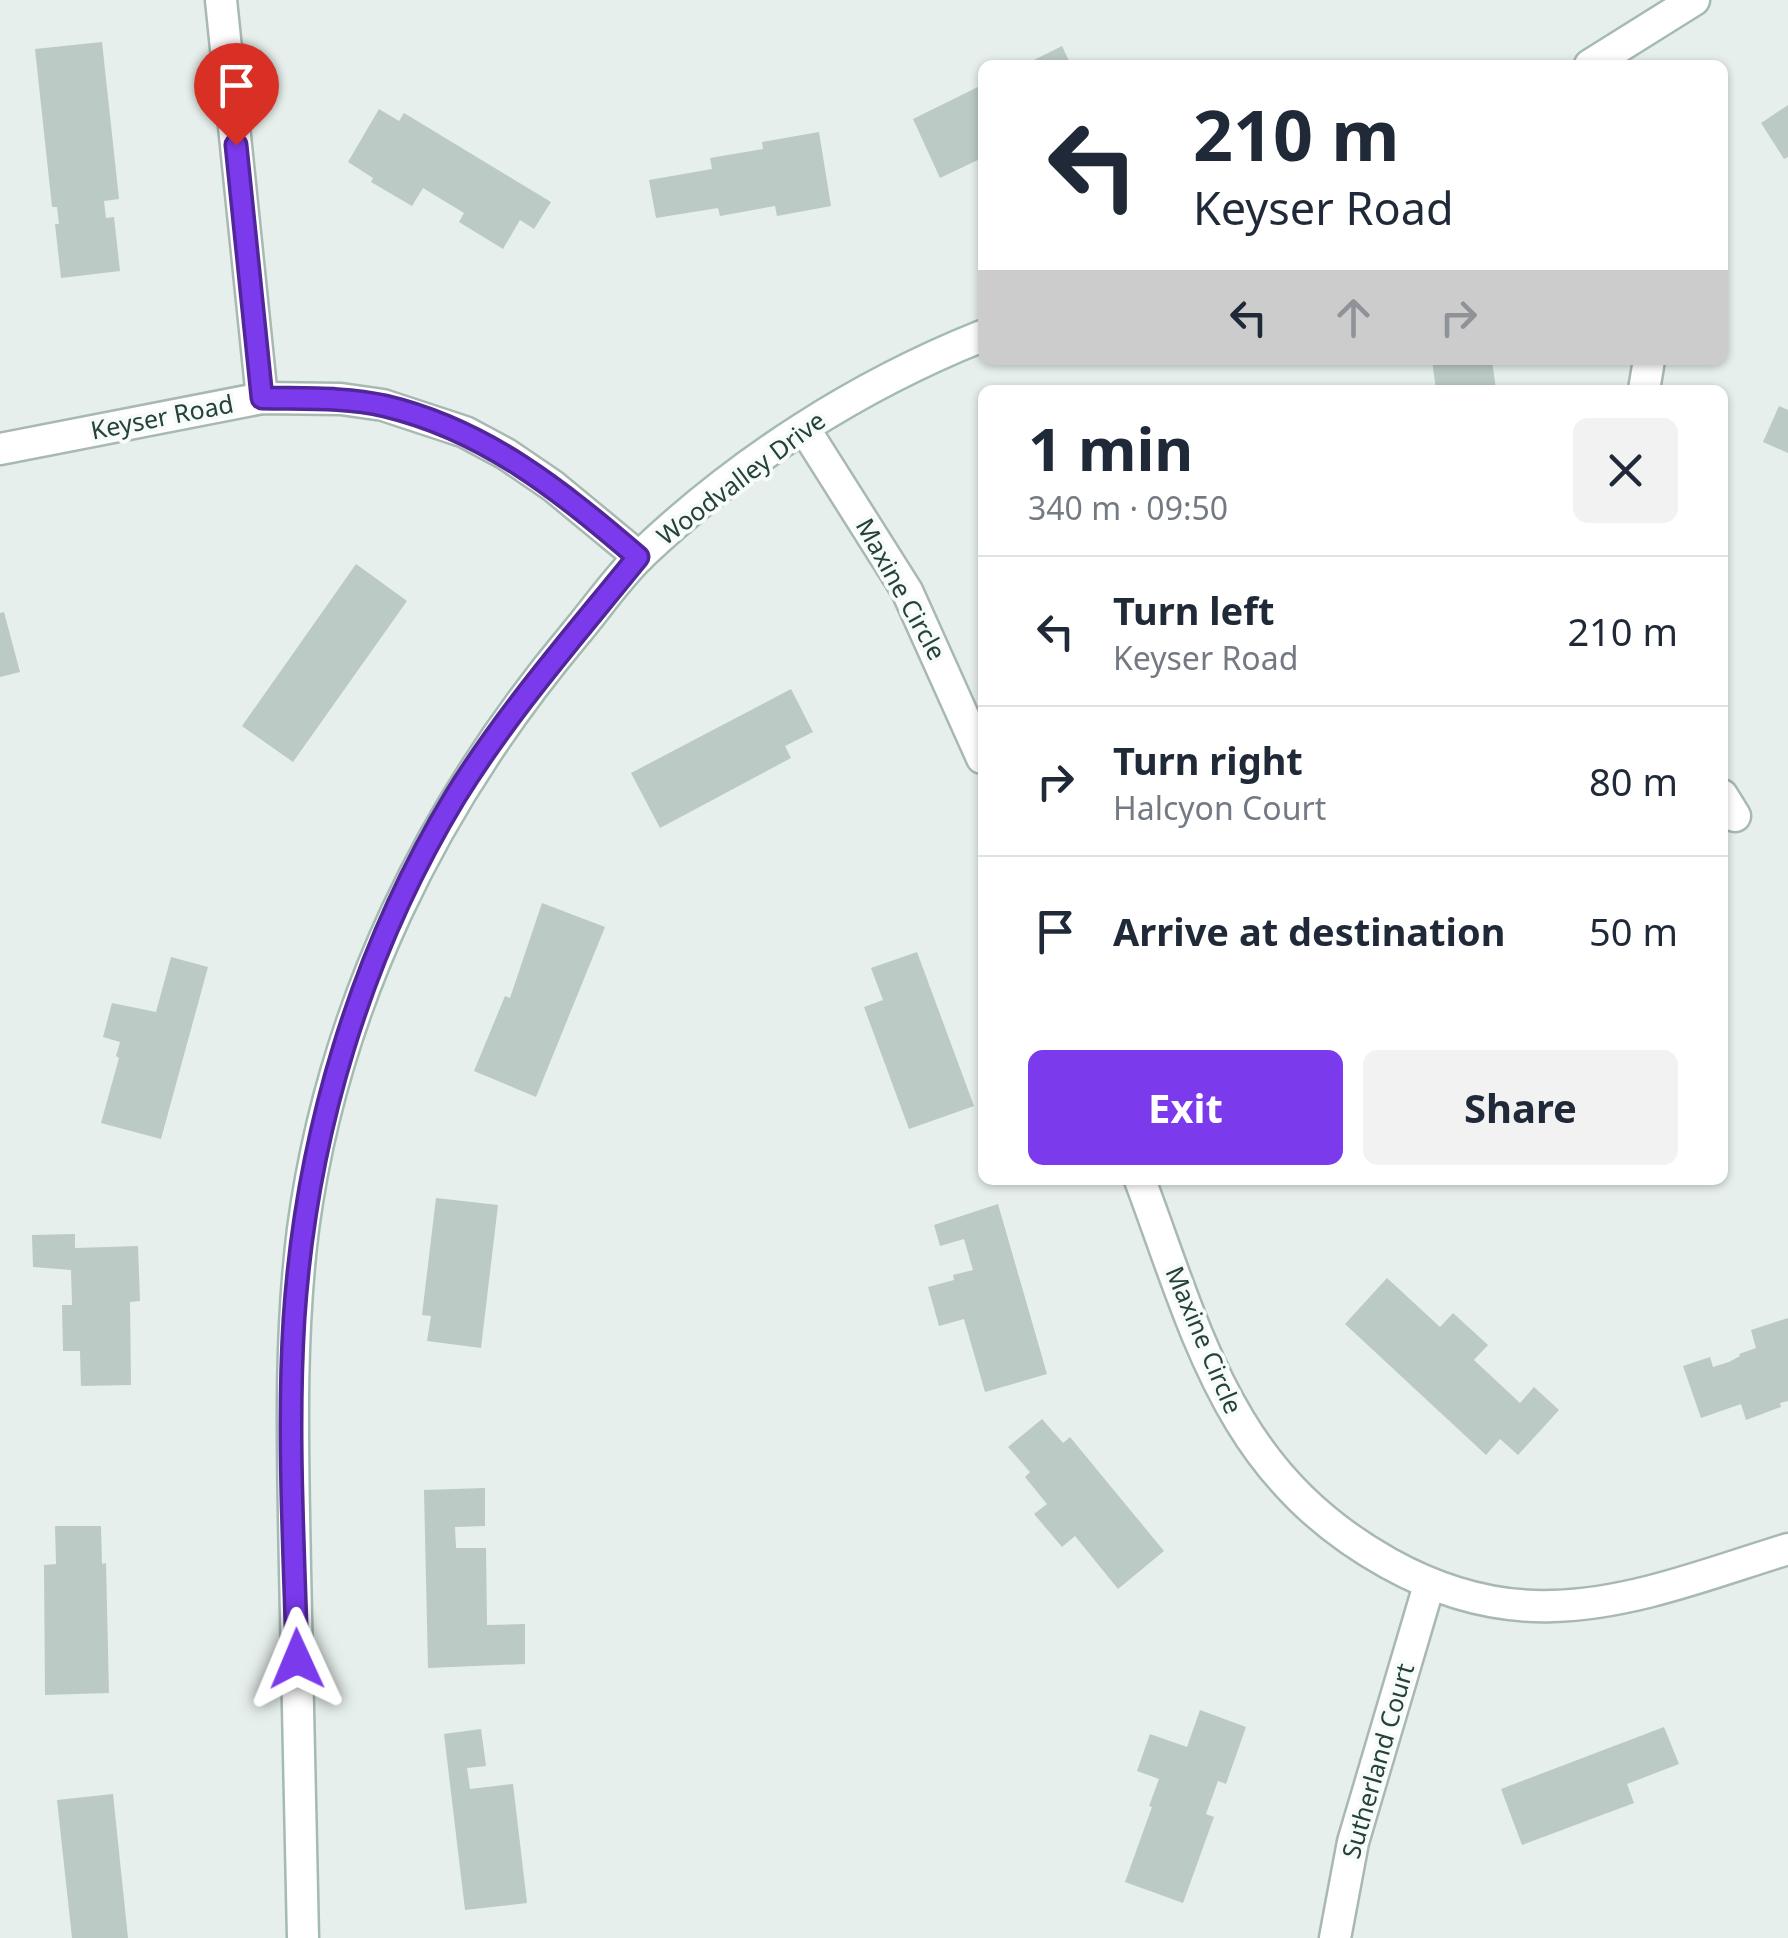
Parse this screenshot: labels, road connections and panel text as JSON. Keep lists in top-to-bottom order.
{
  "streets": {
    "street": [
      "Keyser Road",
      "Woodvalley Drive",
      "Maxine Circle",
      "Sutherland Court"
    ]
  },
  "crossings": [
    ["Keyser Road", "Woodvalley Drive"],
    ["Woodvalley Drive", "Maxine Circle"],
    ["Maxine Circle", "Sutherland Court"]
  ],
  "page": {
    "turn": ["210 m", "Keyser Road"],
    "heading": ["1 min", "340 m · 09:50"],
    "list": [
      {
        "name": "Turn left",
        "note": "Keyser Road",
        "value": "210 m"
      },
      {
        "name": "Turn right",
        "note": "Halcyon Court",
        "value": "80 m"
      },
      {
        "name": "Arrive at destination",
        "value": "50 m"
      }
    ],
    "buttons": ["Exit", "Share"]
  }
}
